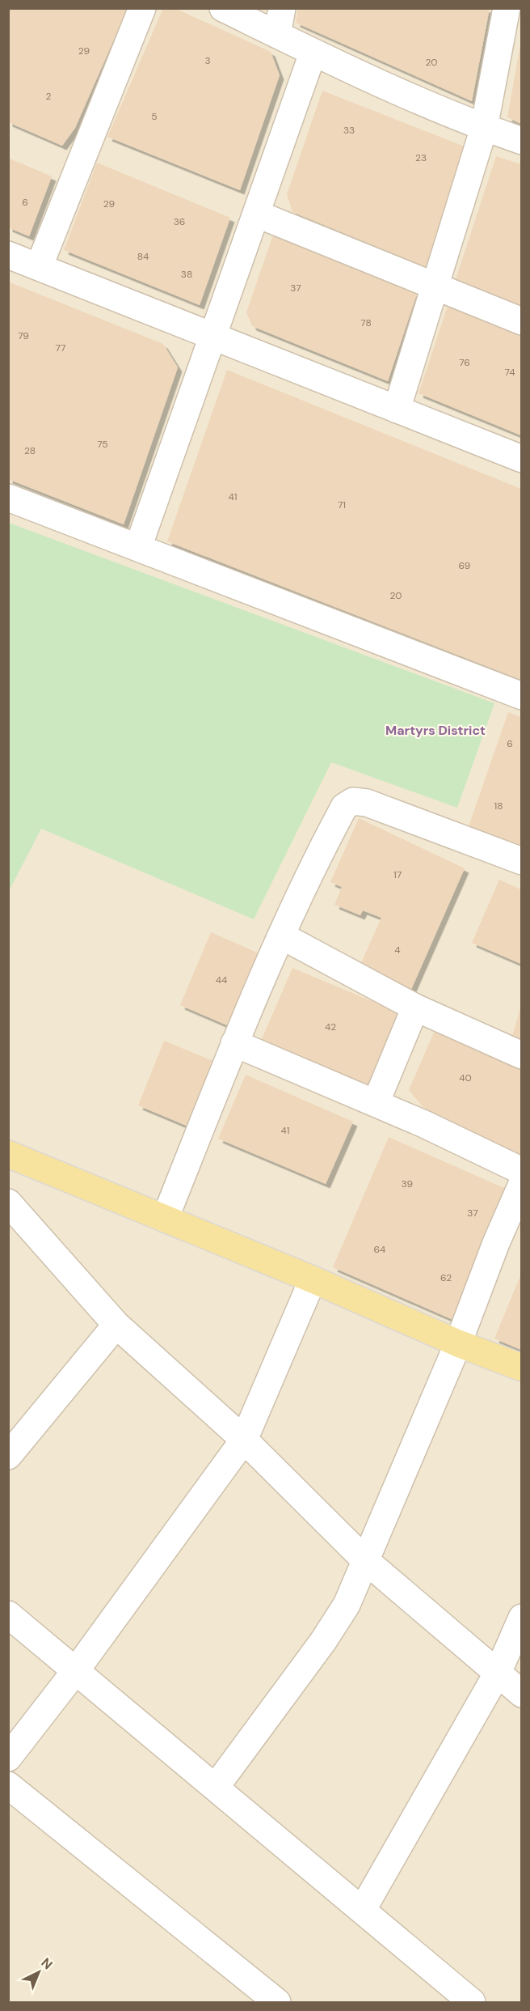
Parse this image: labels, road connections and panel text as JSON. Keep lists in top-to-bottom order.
{
  "districts": ["Martyrs District"],
  "house_numbers": [
    "29",
    "3",
    "20",
    "2",
    "5",
    "33",
    "23",
    "6",
    "29",
    "36",
    "84",
    "38",
    "37",
    "78",
    "79",
    "77",
    "76",
    "74",
    "75",
    "28",
    "41",
    "71",
    "69",
    "20",
    "6",
    "18",
    "17",
    "4",
    "44",
    "42",
    "40",
    "41",
    "39",
    "37",
    "64",
    "62"
  ],
  "north": "top right"
}
